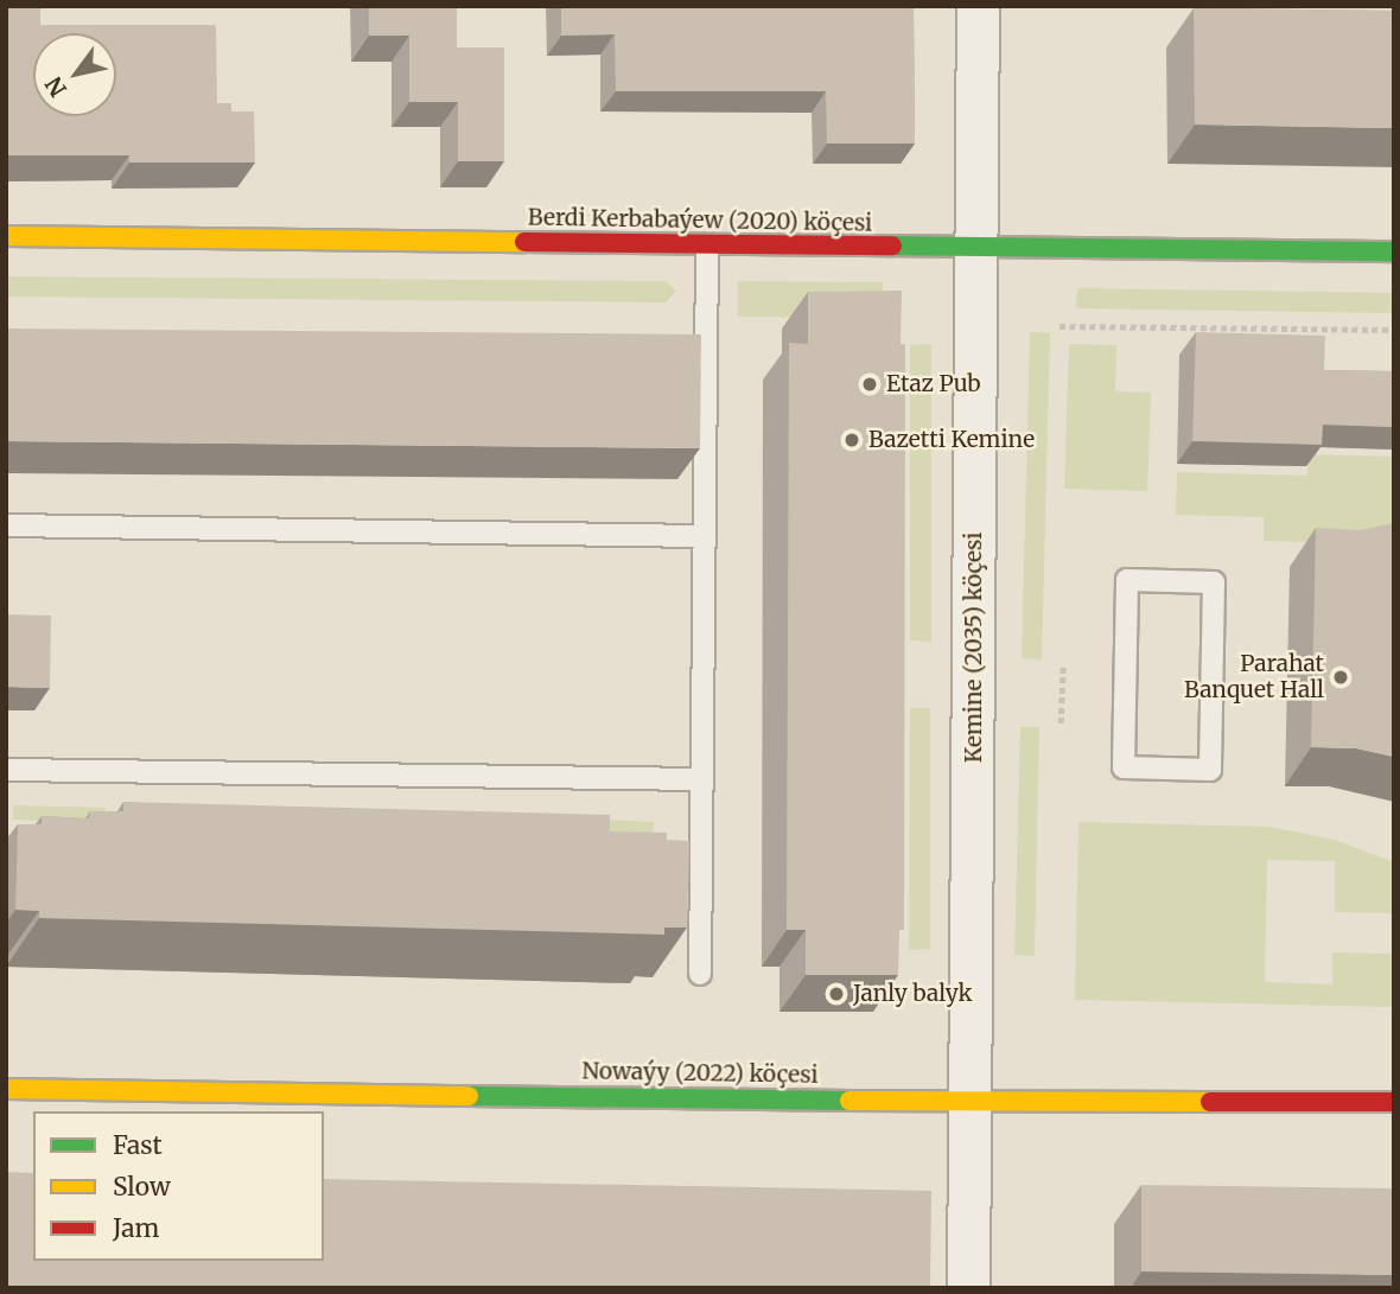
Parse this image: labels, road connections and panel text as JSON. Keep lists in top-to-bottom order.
{
  "streets": {
    "street": ["Berdi Kerbabaýew (2020) köçesi", "Kemine (2035) köçesi", "Nowaýy (2022) köçesi"]
  },
  "crossings": [
    ["Berdi Kerbabaýew (2020) köçesi", "Kemine (2035) köçesi"],
    ["Kemine (2035) köçesi", "Nowaýy (2022) köçesi"]
  ],
  "places": [
    "Etaz Pub",
    "Bazetti Kemine",
    "Parahat Banquet Hall",
    "Janly balyk"
  ],
  "legend": ["Fast", "Slow", "Jam"],
  "north": "bottom left"
}
